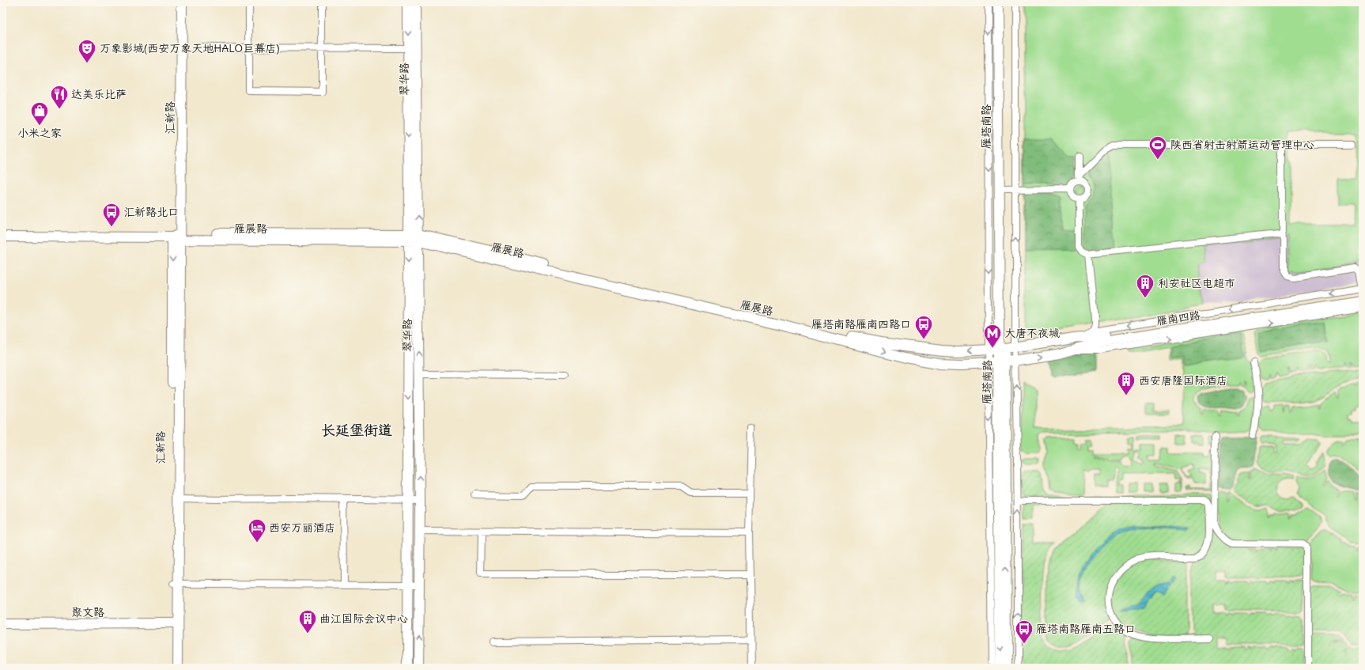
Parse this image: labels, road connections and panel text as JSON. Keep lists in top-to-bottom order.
{
  "streets": {
    "main road": [
      "翠华路",
      "汇新路",
      "雁塔南路",
      "雁展路",
      "雁南四路",
      "聚文路"
    ]
  },
  "crossings": [
    ["翠华路", "雁展路"],
    ["汇新路", "雁展路"],
    ["汇新路", "聚文路"],
    ["雁塔南路", "雁展路"],
    ["雁塔南路", "雁南四路"],
    ["雁展路", "雁南四路"]
  ],
  "districts": ["长延堡街道"],
  "places": {
    "theatre": ["万象影城(西安万象天地HALO巨幕店)"],
    "restaurant": ["达美乐比萨"],
    "shop": ["小米之家"],
    "sports": ["陕西省射击射箭运动管理中心"],
    "bus stop": ["汇新路北口", "雁塔南路雁南四路口", "雁塔南路雁南五路口"],
    "building": ["利安社区电超市", "西安唐隆国际酒店", "曲江国际会议中心"],
    "metro station": ["大唐不夜城"],
    "hotel": ["西安万丽酒店"]
  }
}
